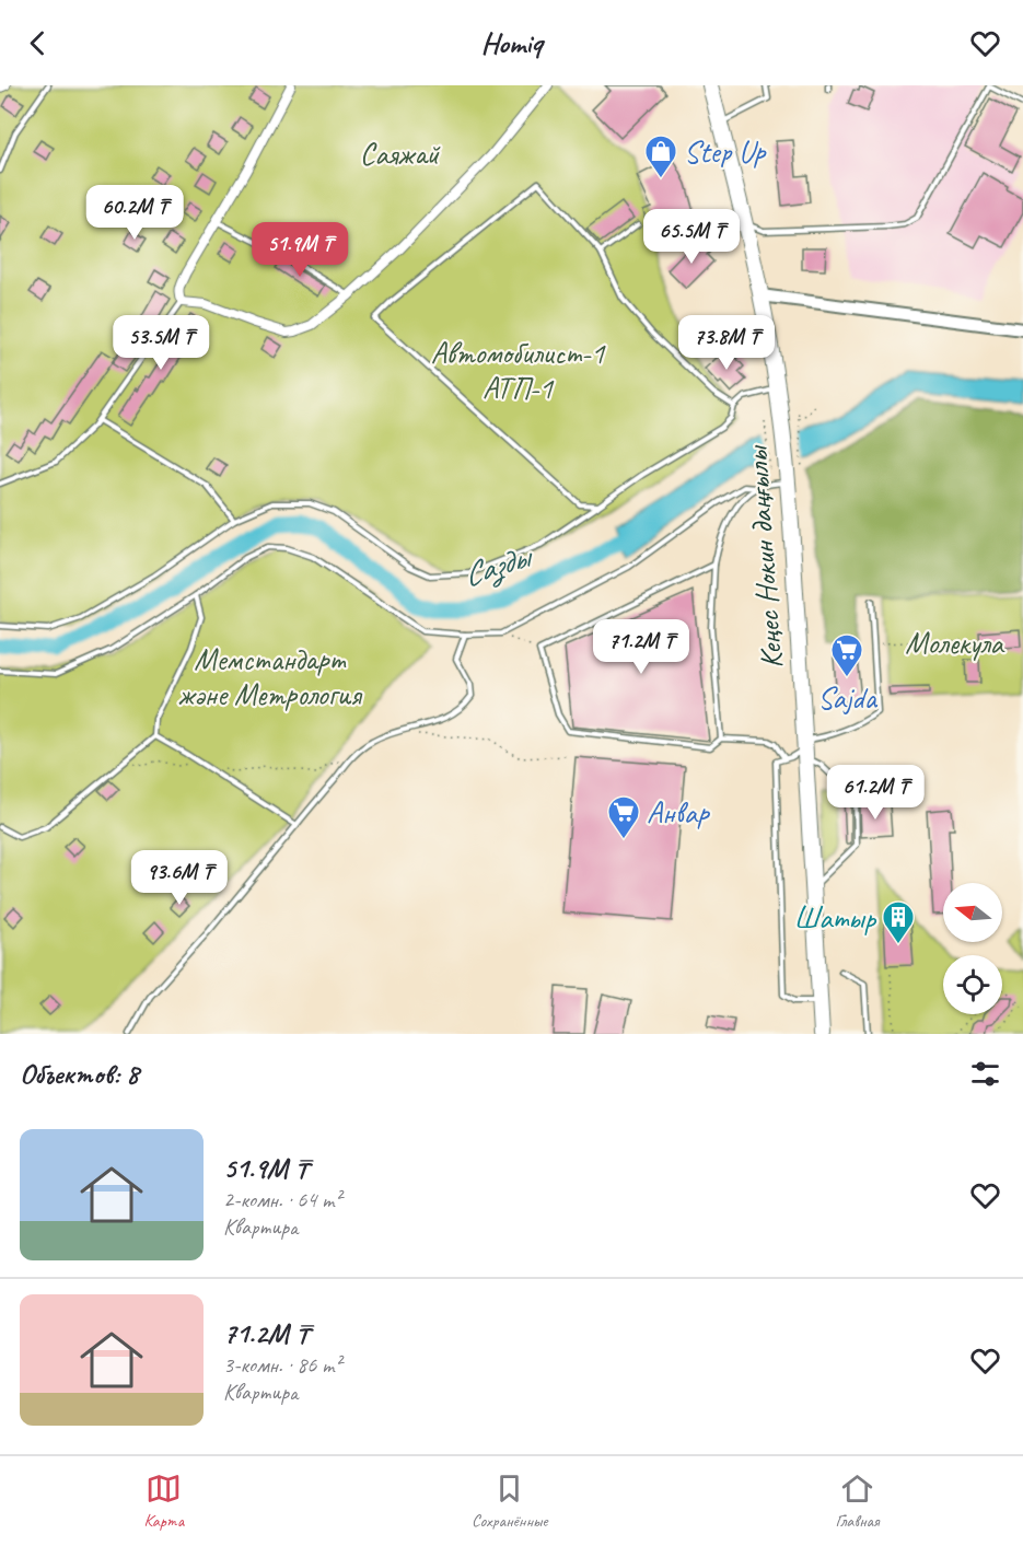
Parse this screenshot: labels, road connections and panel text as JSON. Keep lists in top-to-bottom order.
{
  "streets": {
    "highway": ["Кеңес Нокин даңғылы"]
  },
  "water": ["Сазды"],
  "parks": [
    "Саяжай",
    "Автомобилист-1 АТП-1",
    "Молекула",
    "Мемстандарт және Метрология"
  ],
  "places": {
    "shop": ["Step Up"],
    "supermarket": ["Sajda", "Анвар"],
    "building": ["Шатыр"]
  },
  "north": "left",
  "page": {
    "header": "Homiq",
    "price": [
      "60.2M ₸",
      "65.5M ₸",
      "51.9M ₸",
      "53.5M ₸",
      "73.8M ₸",
      "71.2M ₸",
      "61.2M ₸",
      "93.6M ₸"
    ],
    "heading": "Объектов: 8",
    "list": [
      {
        "name": "51.9M ₸",
        "note": "2-комн. · 64 m² · Квартира"
      },
      {
        "name": "71.2M ₸",
        "note": "3-комн. · 86 m² · Квартира"
      }
    ],
    "tabs": ["Карта", "Сохранённые", "Главная"]
  }
}
